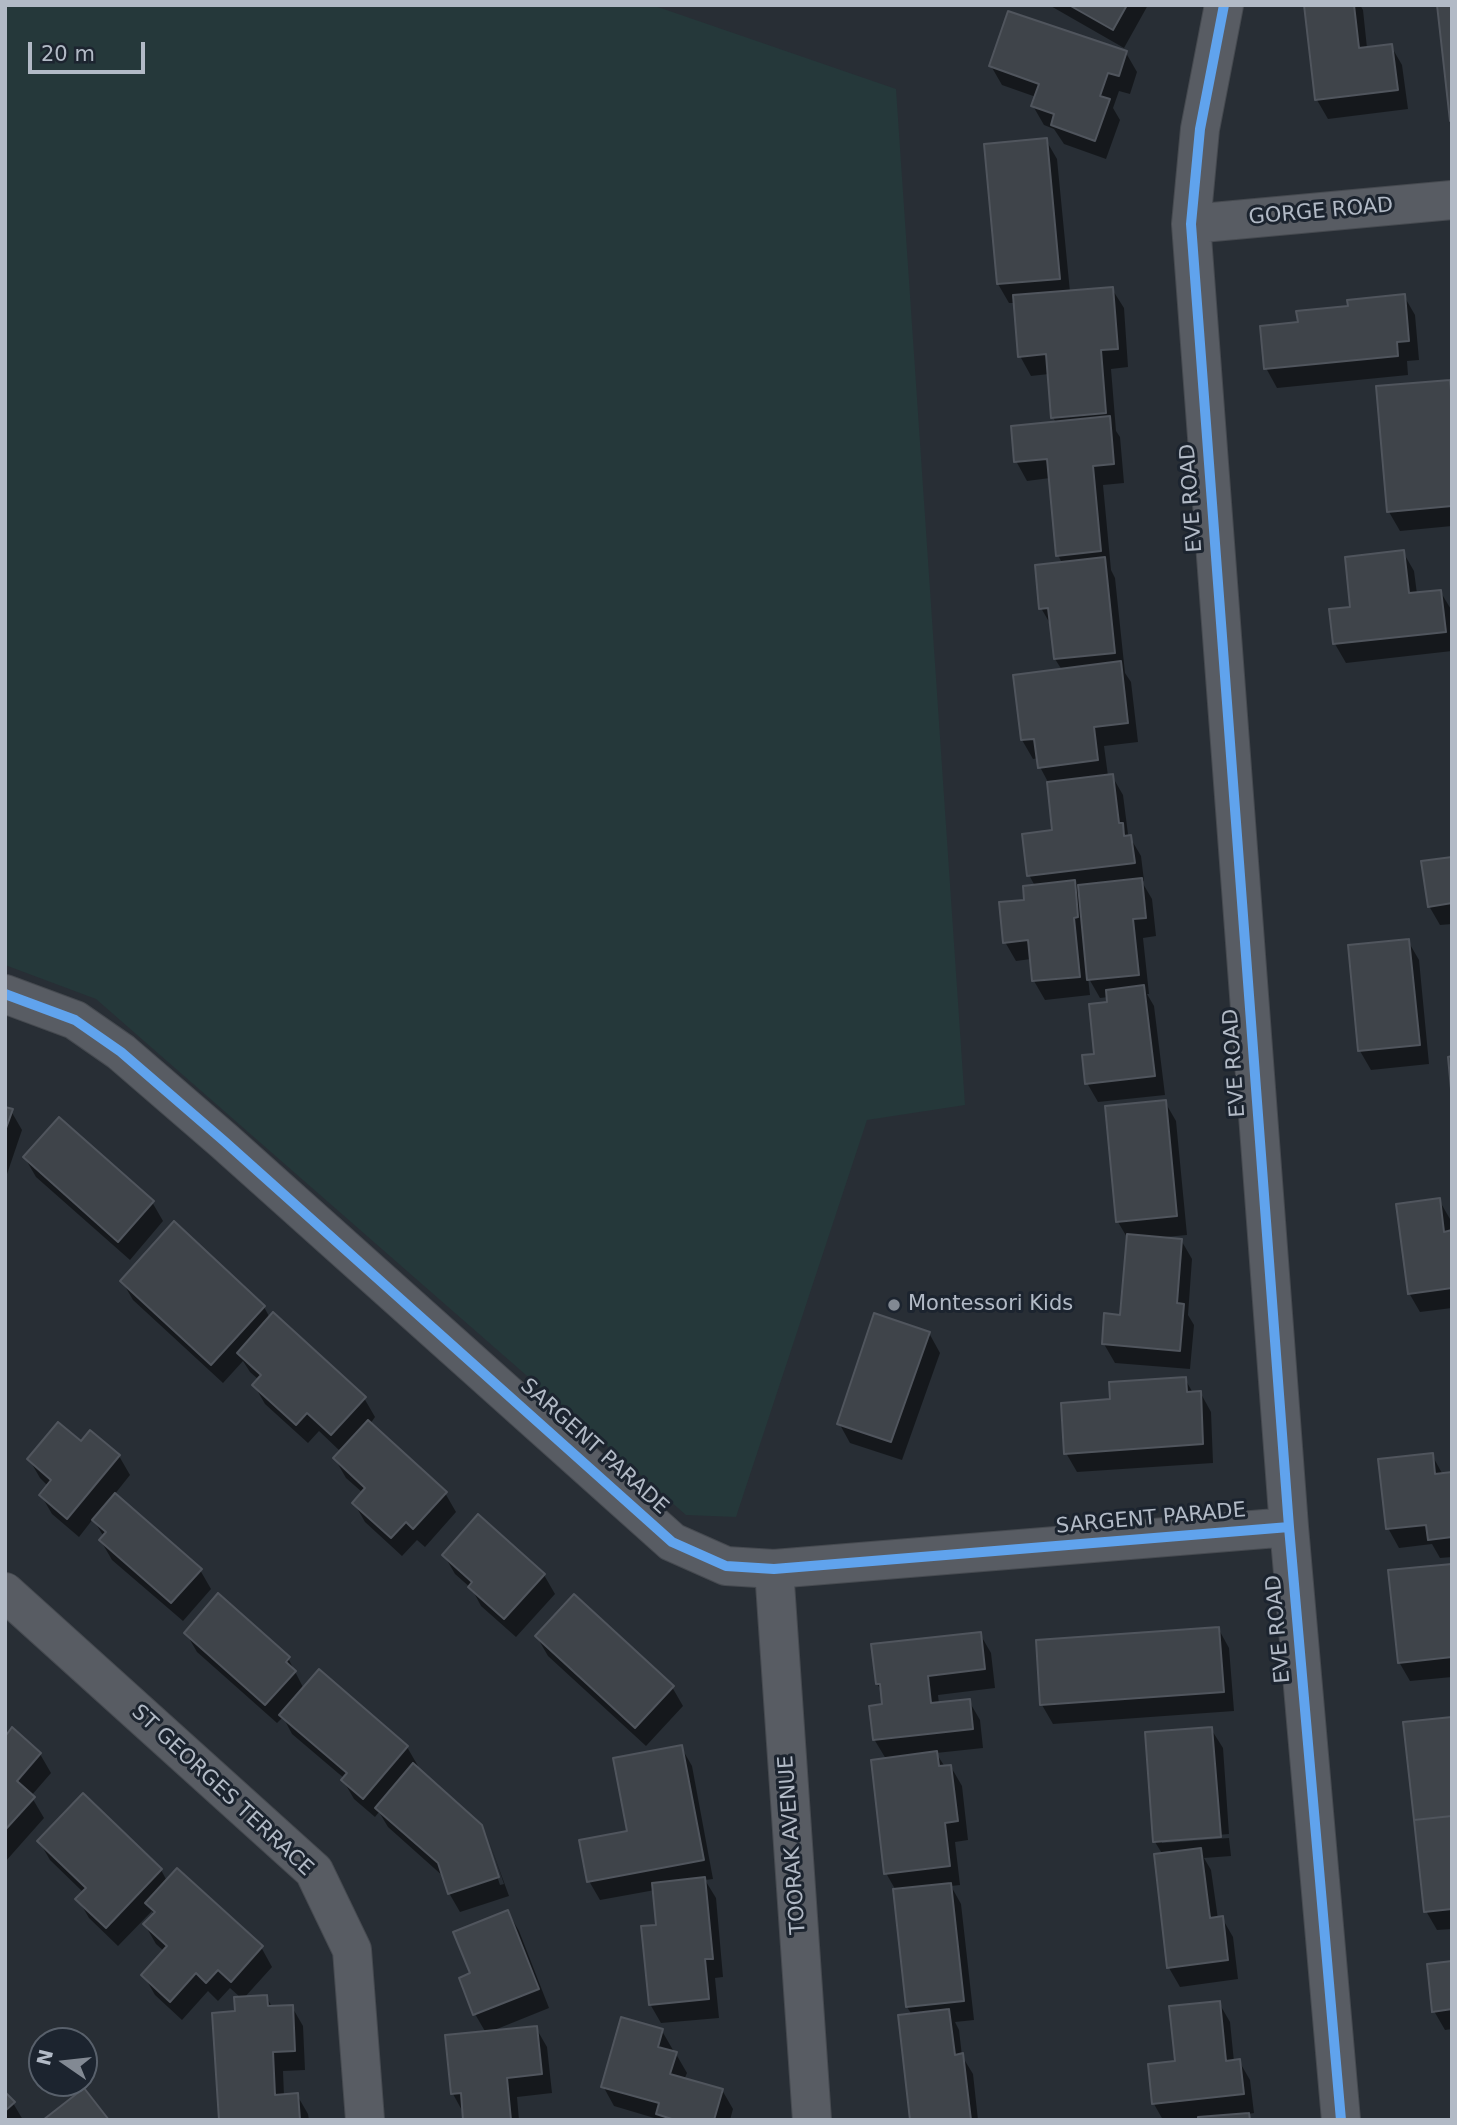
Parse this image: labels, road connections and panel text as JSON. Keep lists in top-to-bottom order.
{
  "streets": {
    "street": [
      "GORGE ROAD",
      "EVE ROAD",
      "SARGENT PARADE",
      "ST GEORGES TERRACE",
      "TOORAK AVENUE"
    ]
  },
  "crossings": [
    ["GORGE ROAD", "EVE ROAD"],
    ["EVE ROAD", "SARGENT PARADE"],
    ["SARGENT PARADE", "TOORAK AVENUE"]
  ],
  "places": ["Montessori Kids"],
  "scale_bar": "20 m",
  "north": "left"
}
